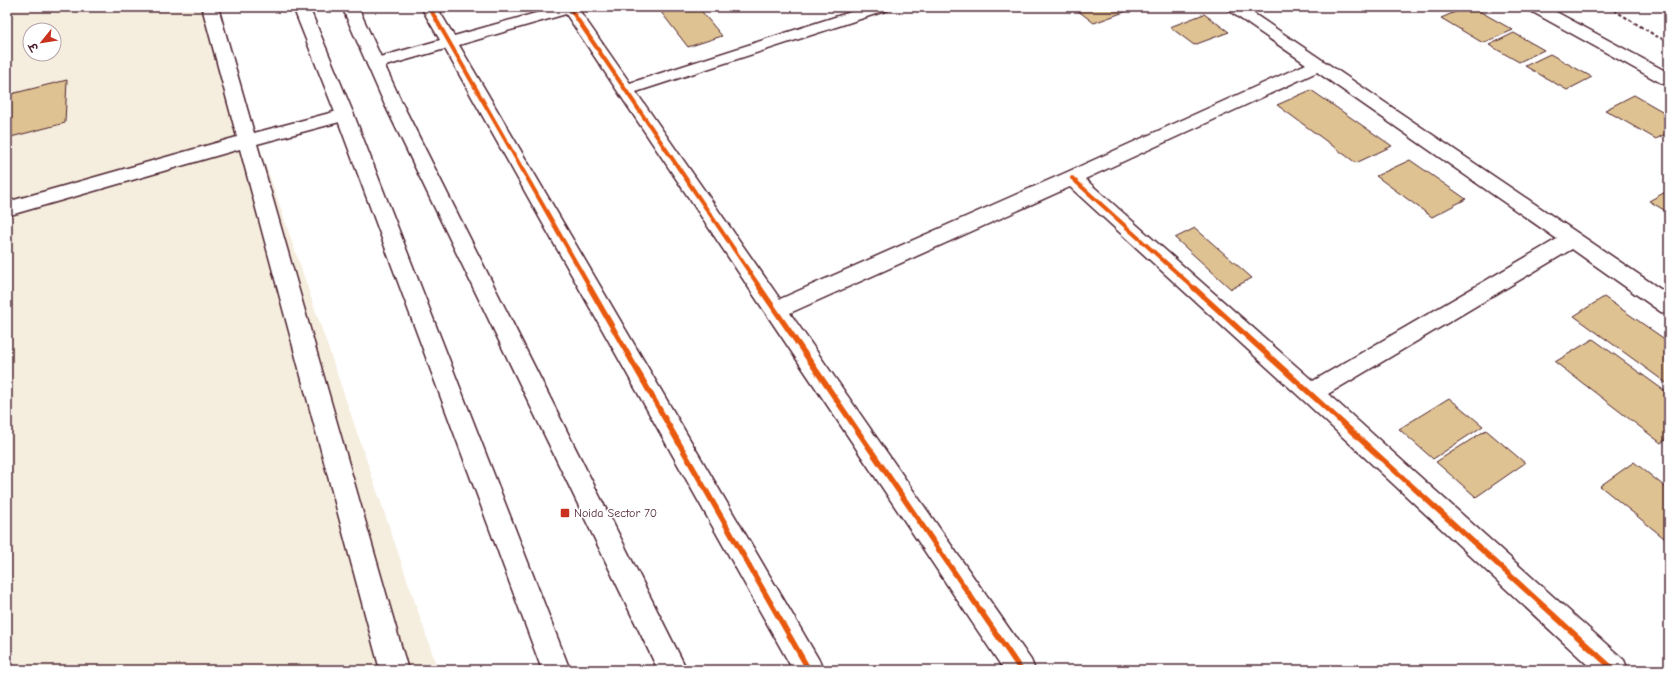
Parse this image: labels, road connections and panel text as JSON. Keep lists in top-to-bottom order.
{
  "places": {
    "transit": ["Noida Sector 70"]
  },
  "north": "bottom left"
}
